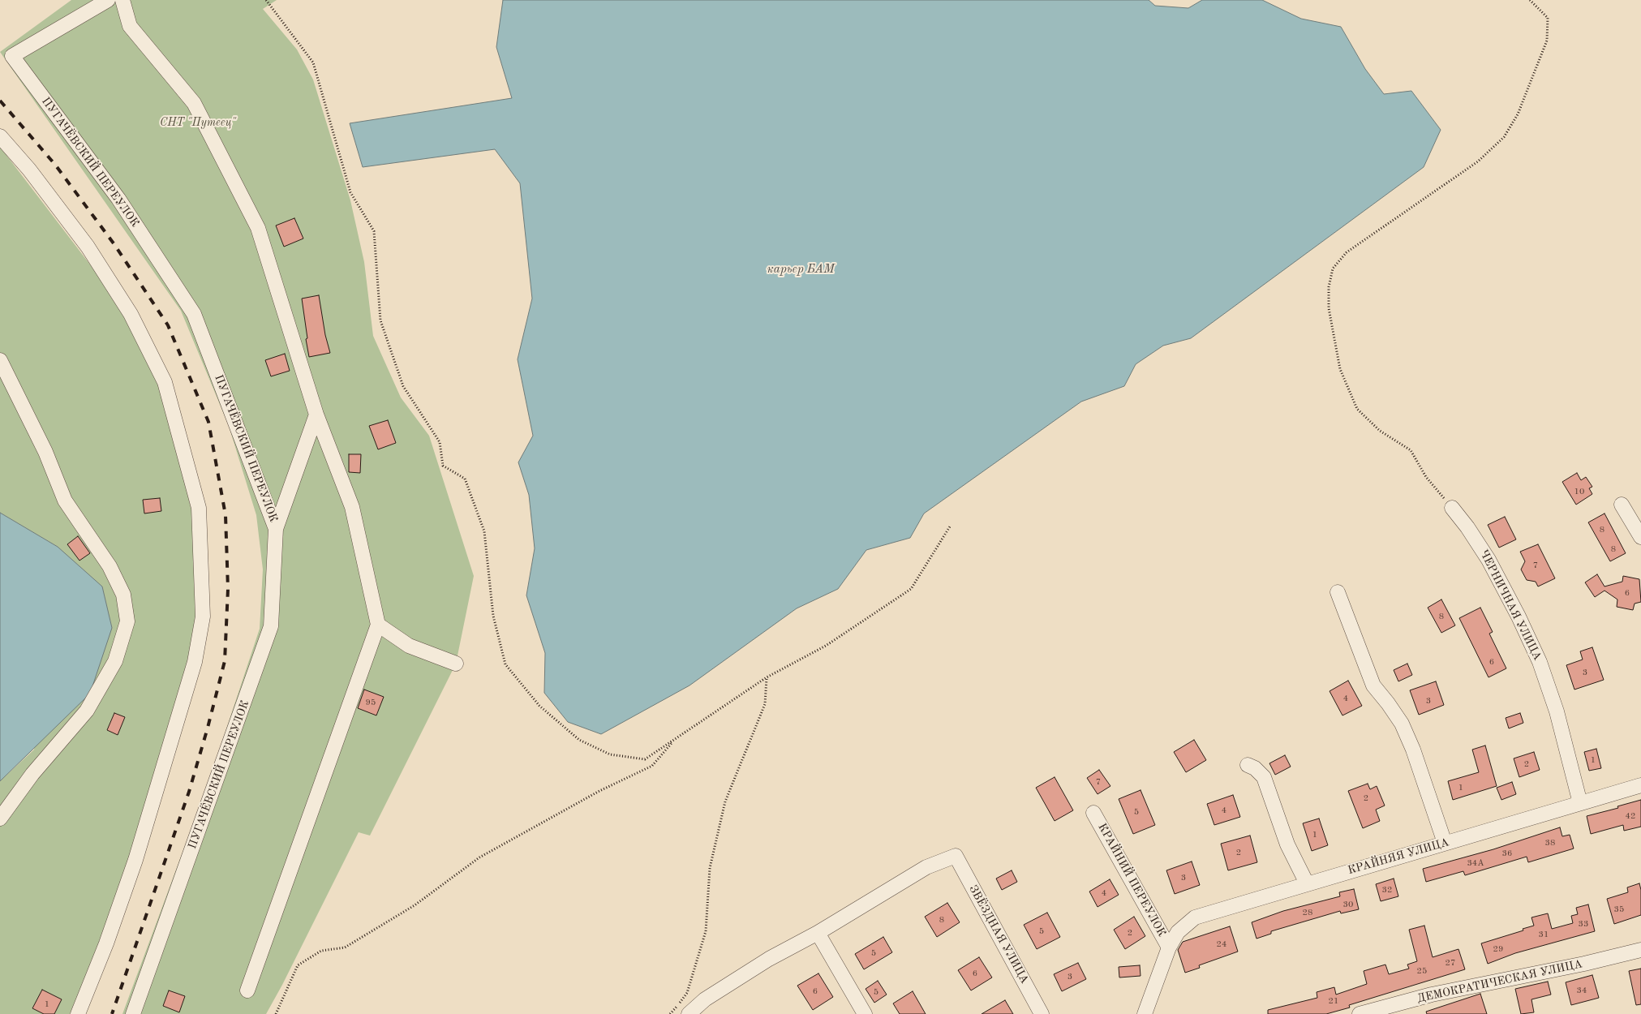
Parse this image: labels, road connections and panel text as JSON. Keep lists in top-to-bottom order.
{
  "streets": {
    "street": [
      "ПУГАЧЁВСКИЙ ПЕРЕУЛОК",
      "ЧЕРНИЧНАЯ УЛИЦА",
      "КРАЙНЯЯ УЛИЦА",
      "КРАЙНИЙ ПЕРЕУЛОК",
      "ЗВЁЗДНАЯ УЛИЦА",
      "ДЕМОКРАТИЧЕСКАЯ УЛИЦА"
    ]
  },
  "crossings": [
    ["ЧЕРНИЧНАЯ УЛИЦА", "КРАЙНЯЯ УЛИЦА"],
    ["КРАЙНЯЯ УЛИЦА", "КРАЙНИЙ ПЕРЕУЛОК"]
  ],
  "water": ["карьер БАМ"],
  "parks": ["СНТ \"Путеец\""],
  "house_numbers": [
    "10",
    "8",
    "8",
    "7",
    "6",
    "8",
    "6",
    "3",
    "4",
    "3",
    "95",
    "1",
    "2",
    "7",
    "1",
    "2",
    "4",
    "5",
    "42",
    "1",
    "38",
    "2",
    "36",
    "34А",
    "3",
    "32",
    "4",
    "30",
    "35",
    "28",
    "8",
    "33",
    "5",
    "2",
    "31",
    "24",
    "29",
    "5",
    "27",
    "25",
    "6",
    "3",
    "34",
    "6",
    "5",
    "21",
    "1"
  ]
}
